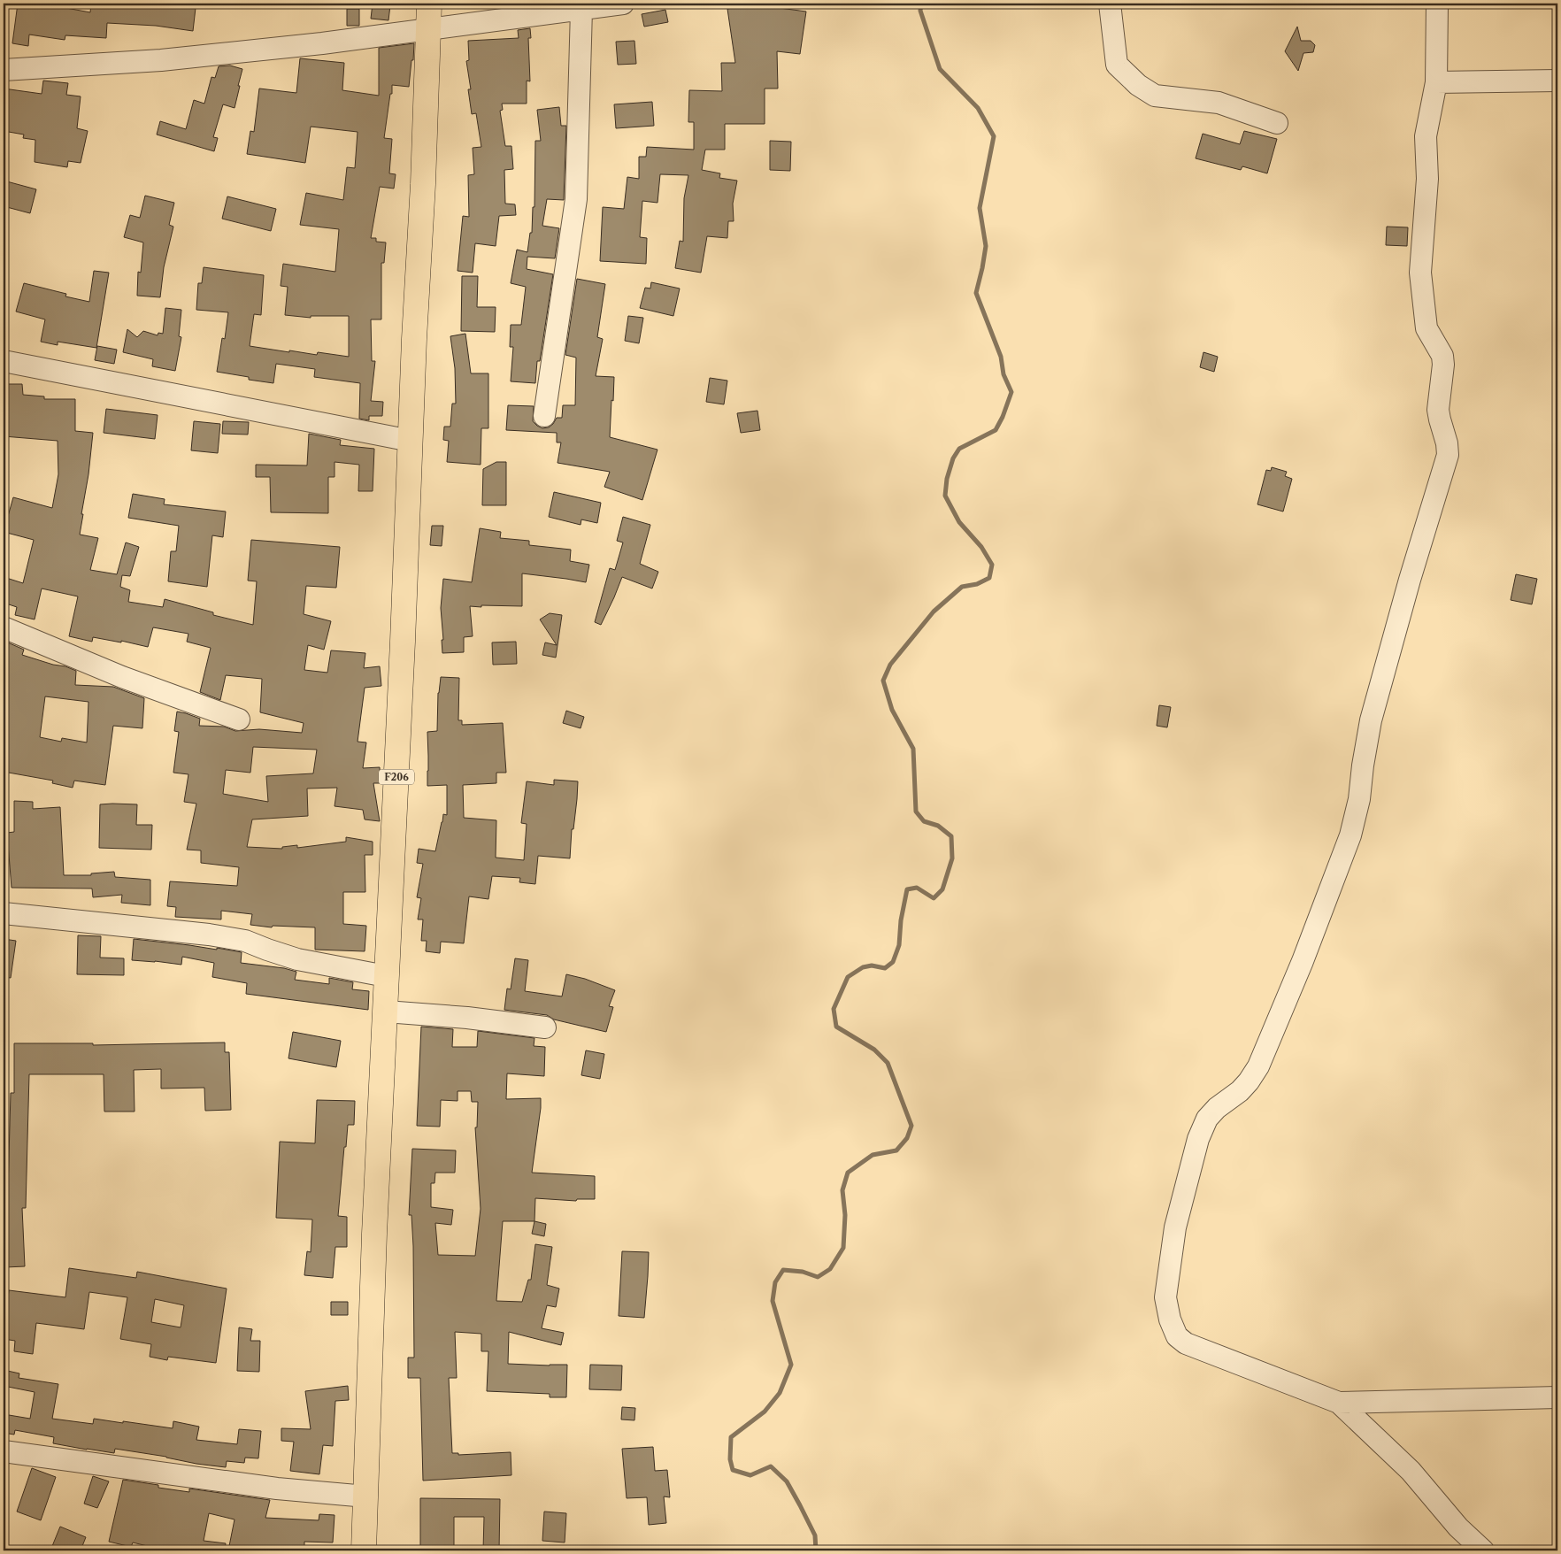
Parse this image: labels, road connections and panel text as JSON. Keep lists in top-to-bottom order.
{
  "streets": {
    "main road": ["F206"]
  }
}
